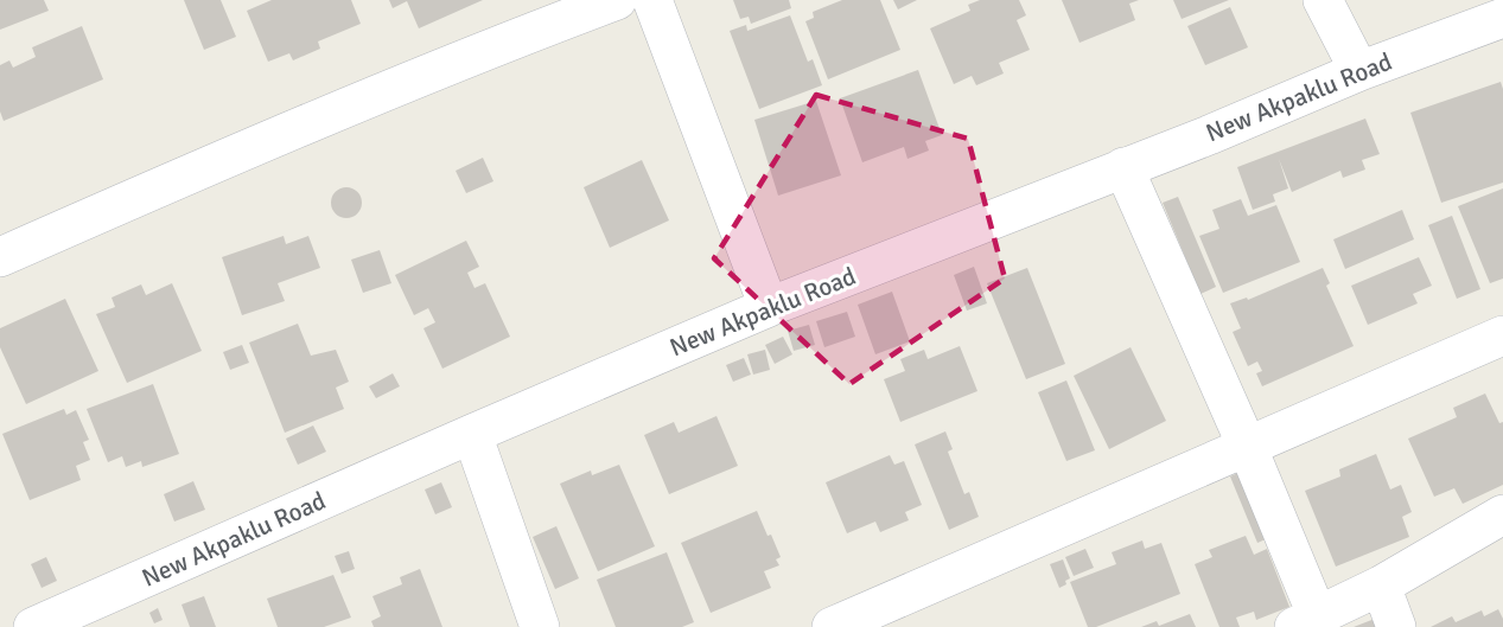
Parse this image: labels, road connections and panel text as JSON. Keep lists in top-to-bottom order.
{
  "streets": {
    "street": ["New Akpaklu Road"]
  }
}
